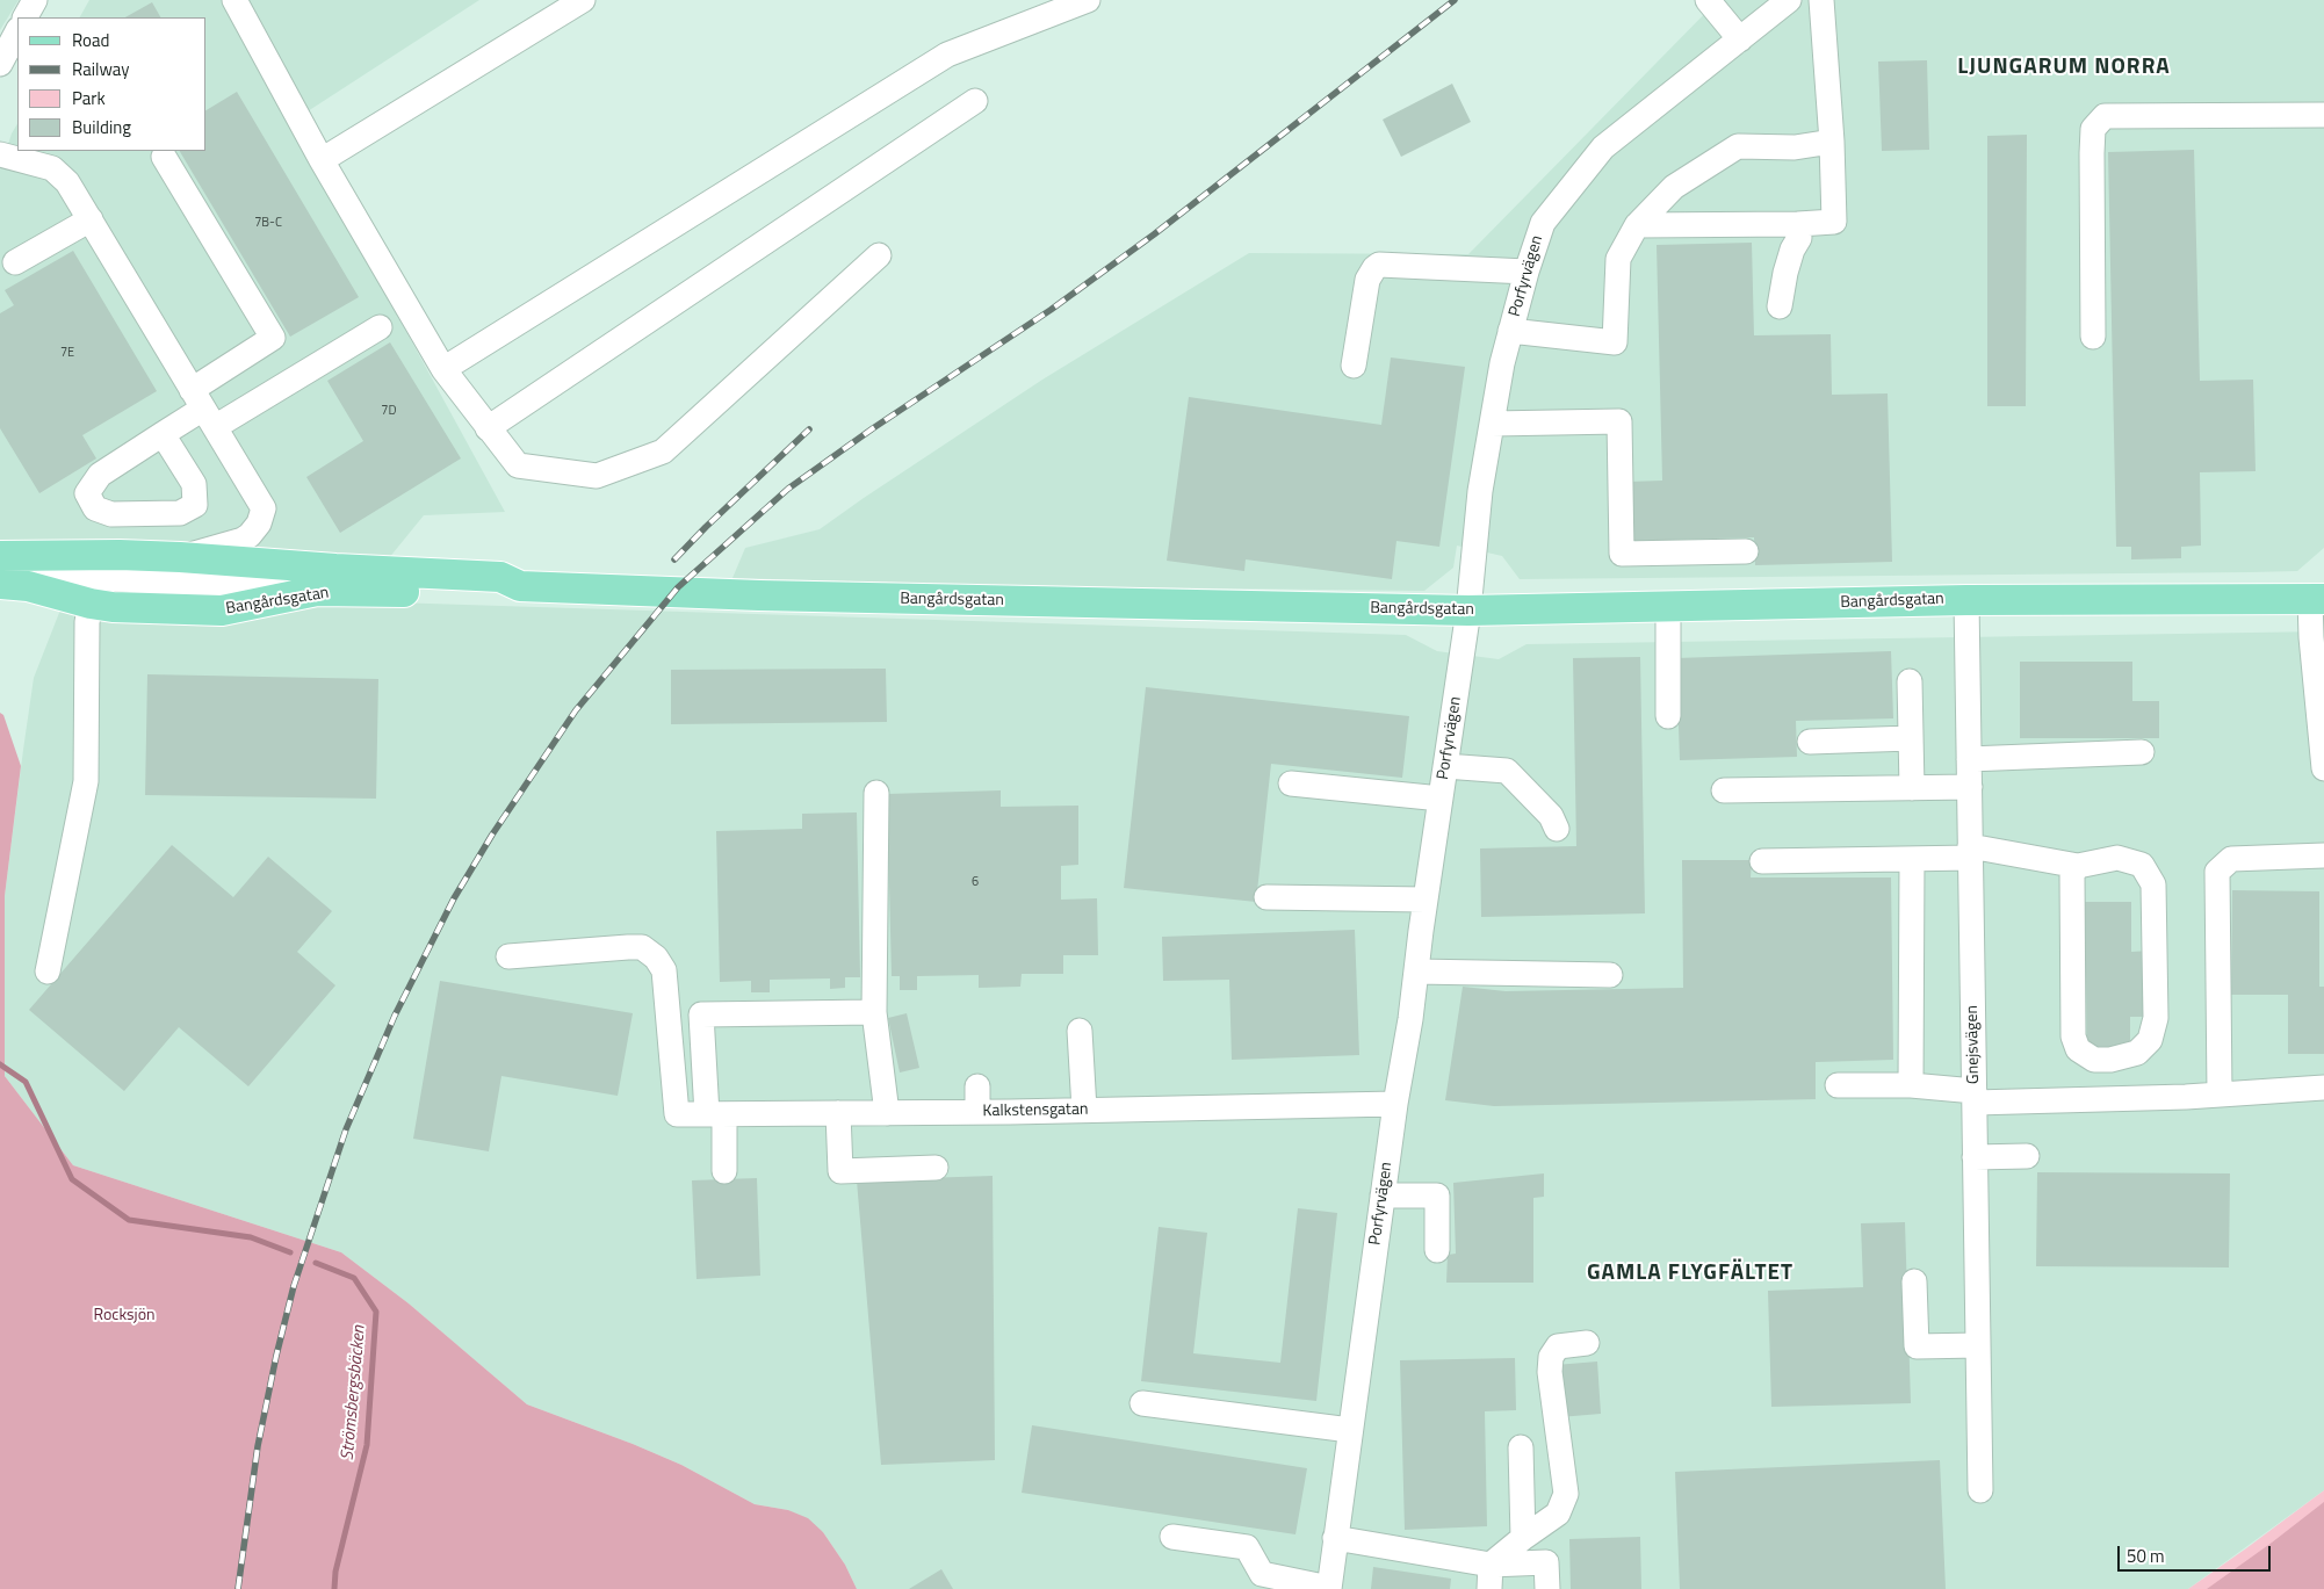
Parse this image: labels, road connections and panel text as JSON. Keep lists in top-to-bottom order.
{
  "streets": {
    "main road": ["Bangårdsgatan"],
    "street": ["Porfyrvägen", "Gnejsvägen", "Kalkstensgatan"]
  },
  "crossings": [
    ["Porfyrvägen", "Bangårdsgatan"],
    ["Porfyrvägen", "Kalkstensgatan"],
    ["Bangårdsgatan", "Gnejsvägen"]
  ],
  "districts": ["LJUNGARUM NORRA", "GAMLA FLYGFÄLTET"],
  "water": ["Strömsbergsbäcken"],
  "parks": ["Rocksjön"],
  "house_numbers": [
    "7B-C",
    "7E",
    "7D",
    "6"
  ],
  "legend": [
    "Road",
    "Railway",
    "Park",
    "Building"
  ],
  "scale_bar": "50 m"
}
